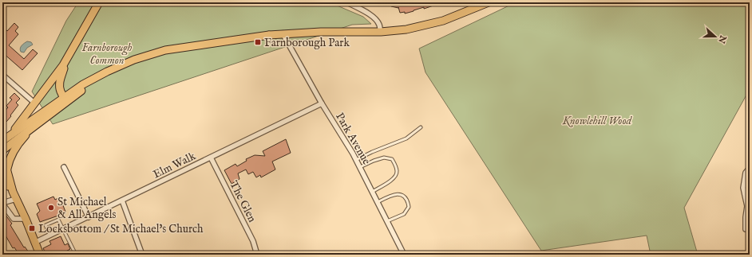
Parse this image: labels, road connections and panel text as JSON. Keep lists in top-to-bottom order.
{
  "streets": {
    "street": ["Park Avenue", "Elm Walk", "The Glen"]
  },
  "crossings": [
    ["Park Avenue", "Elm Walk"],
    ["Elm Walk", "The Glen"]
  ],
  "parks": ["Farnborough Common", "Knowlehill Wood"],
  "places": {
    "transit": ["Farnborough Park", "Locksbottom / St Michael's Church"],
    "other": ["St Michael & All Angels"]
  },
  "north": "right"
}
